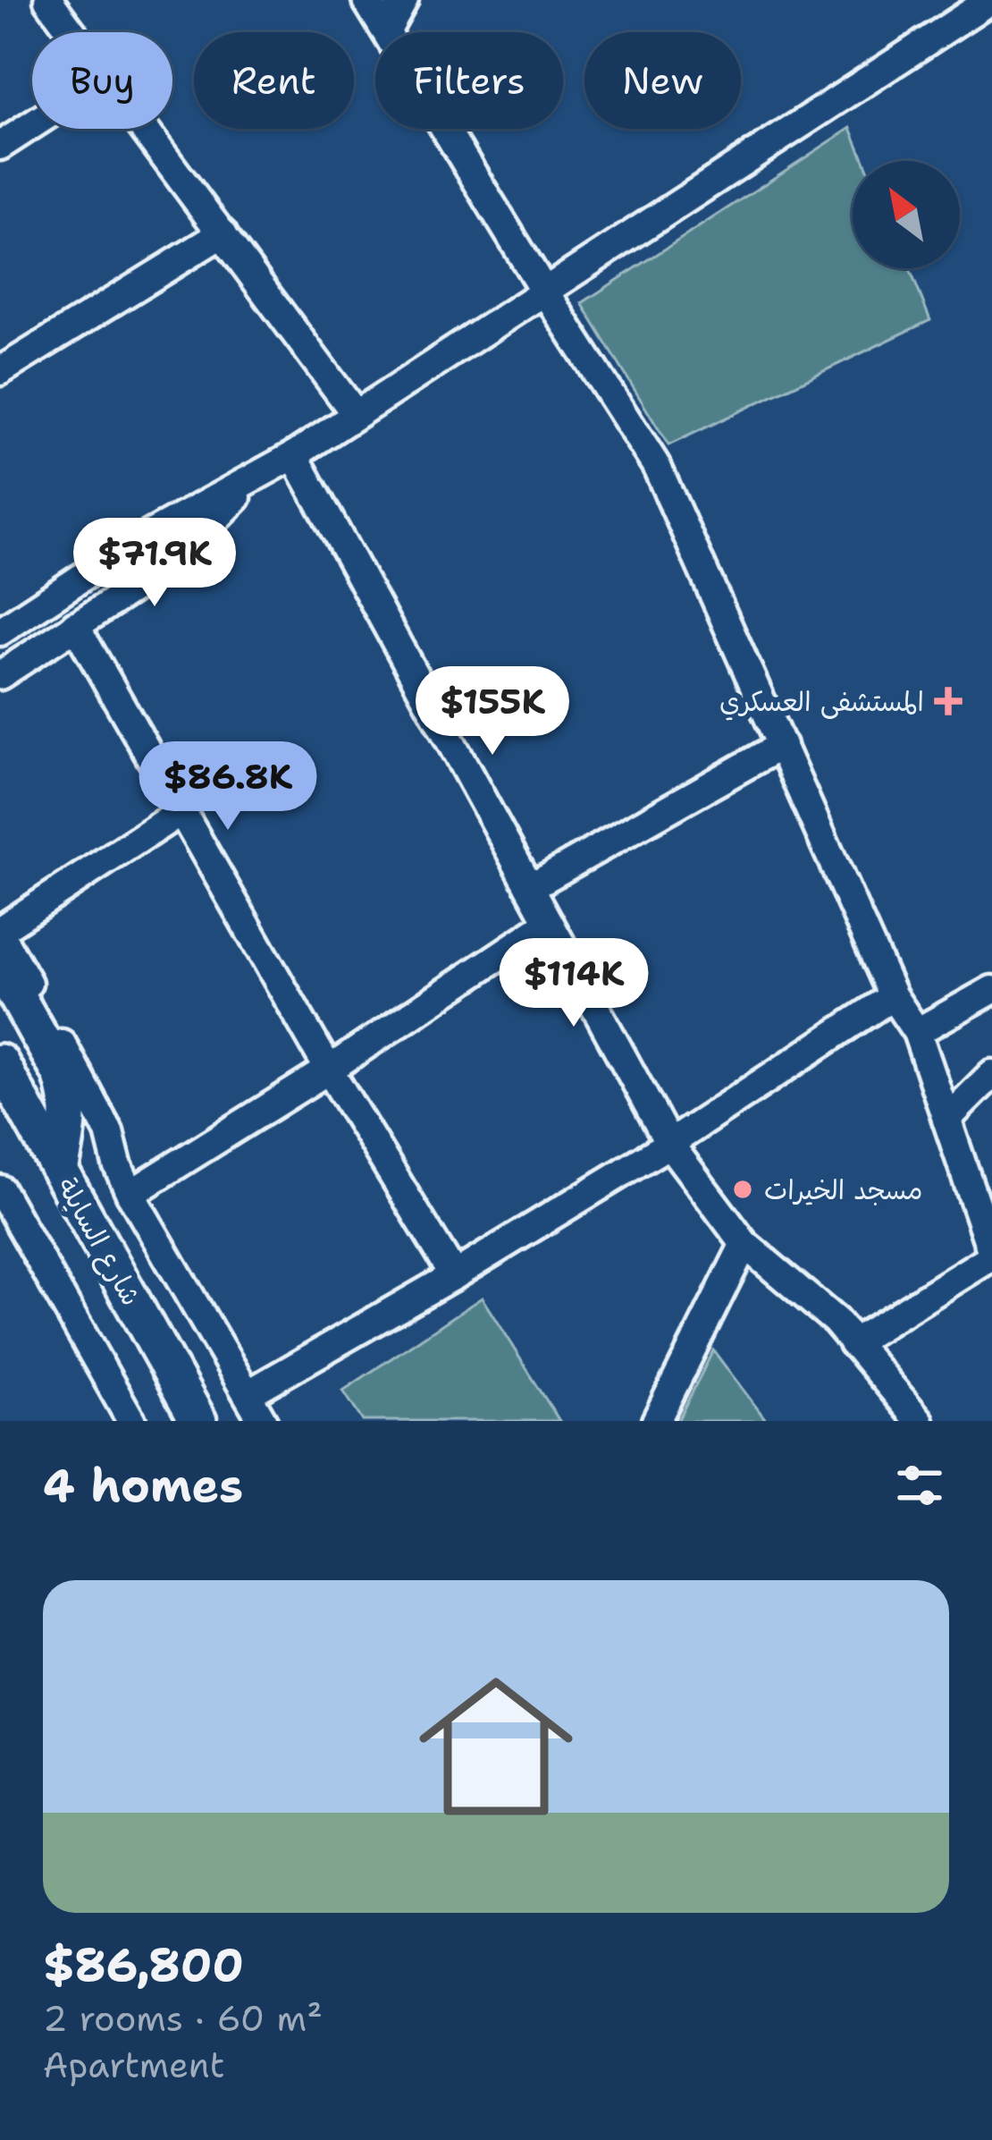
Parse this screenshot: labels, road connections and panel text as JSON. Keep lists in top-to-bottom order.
{
  "streets": {
    "main road": ["شارع السايلة"]
  },
  "places": {
    "health": ["المستشفى العسكري"],
    "other": ["مسجد الخيرات"]
  },
  "north": "top left",
  "page": {
    "chip": [
      "Buy",
      "Rent",
      "Filters",
      "New"
    ],
    "price": [
      "$71.9K",
      "$155K",
      "$86.8K",
      "$114K"
    ],
    "heading": "4 homes",
    "list": [
      {
        "name": "$86,800",
        "note": "2 rooms · 60 m² · Apartment"
      }
    ]
  }
}
